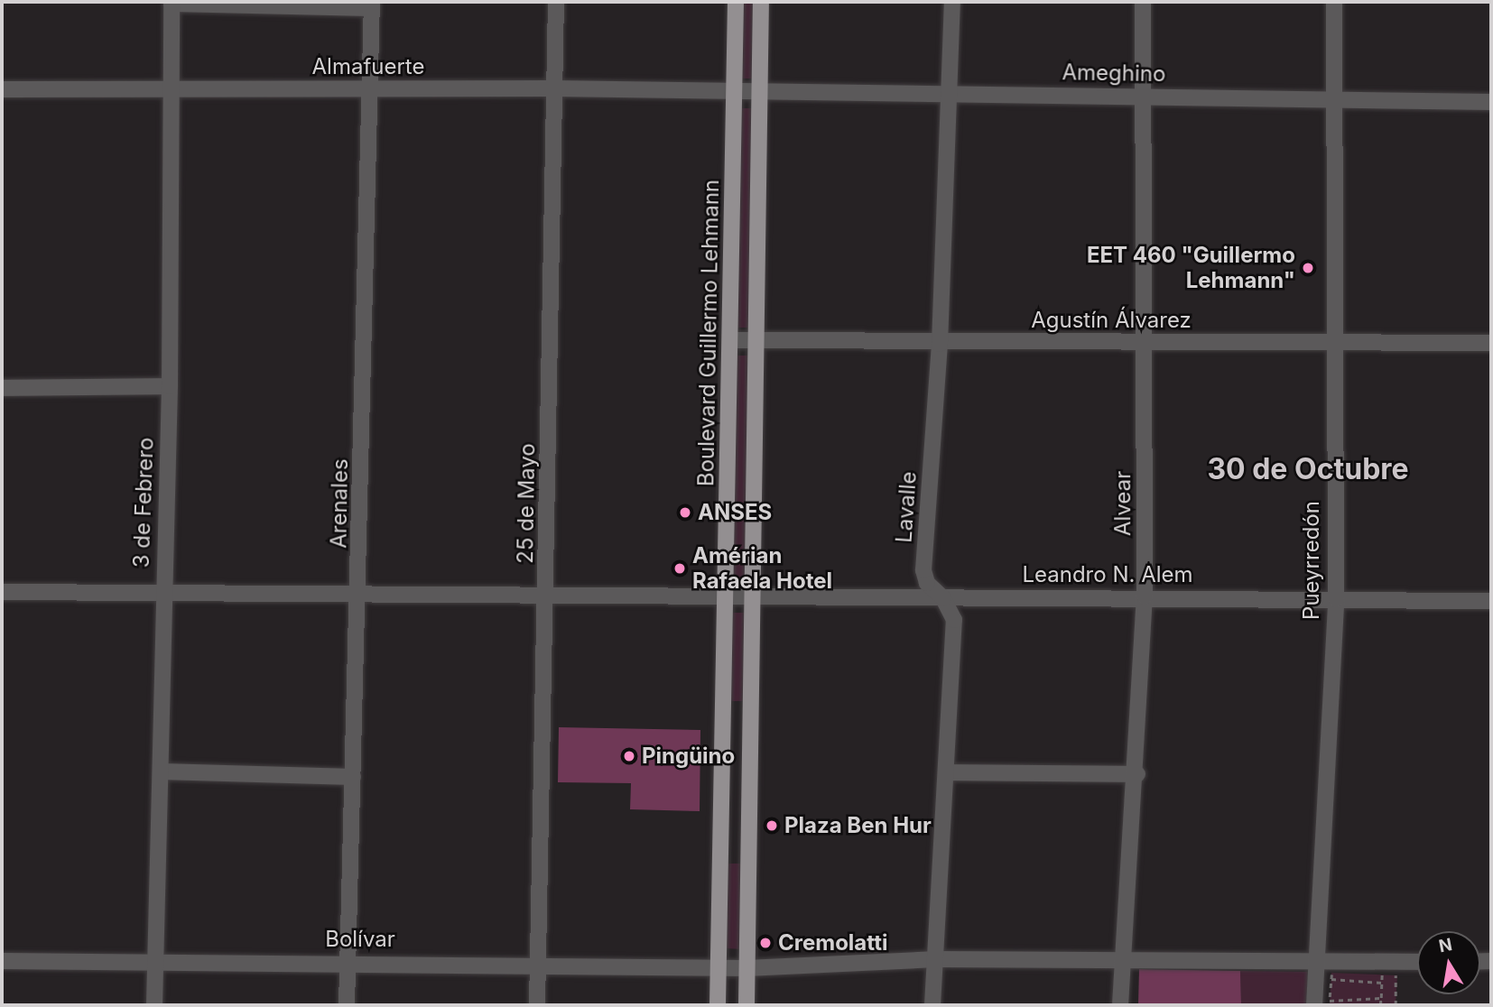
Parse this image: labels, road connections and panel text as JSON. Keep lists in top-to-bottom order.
{
  "streets": {
    "main road": ["Boulevard Guillermo Lehmann"],
    "street": [
      "Almafuerte",
      "Ameghino",
      "Agustín Álvarez",
      "3 de Febrero",
      "Arenales",
      "25 de Mayo",
      "Alvear",
      "Lavalle",
      "Pueyrredón",
      "Leandro N. Alem",
      "Bolívar"
    ]
  },
  "crossings": [
    ["Almafuerte", "Ameghino"],
    ["Almafuerte", "Boulevard Guillermo Lehmann"],
    ["Almafuerte", "3 de Febrero"],
    ["Almafuerte", "Arenales"],
    ["Almafuerte", "25 de Mayo"],
    ["Ameghino", "Boulevard Guillermo Lehmann"],
    ["Ameghino", "Alvear"],
    ["Ameghino", "Lavalle"],
    ["Ameghino", "Pueyrredón"],
    ["Agustín Álvarez", "Boulevard Guillermo Lehmann"],
    ["Agustín Álvarez", "Alvear"],
    ["Agustín Álvarez", "Lavalle"],
    ["Agustín Álvarez", "Pueyrredón"],
    ["Boulevard Guillermo Lehmann", "Leandro N. Alem"],
    ["Boulevard Guillermo Lehmann", "Bolívar"],
    ["3 de Febrero", "Leandro N. Alem"],
    ["3 de Febrero", "Bolívar"],
    ["Arenales", "Leandro N. Alem"],
    ["Arenales", "Bolívar"],
    ["25 de Mayo", "Leandro N. Alem"],
    ["25 de Mayo", "Bolívar"],
    ["Alvear", "Leandro N. Alem"],
    ["Alvear", "Bolívar"],
    ["Lavalle", "Leandro N. Alem"],
    ["Lavalle", "Bolívar"],
    ["Pueyrredón", "Leandro N. Alem"],
    ["Pueyrredón", "Bolívar"]
  ],
  "districts": ["30 de Octubre"],
  "places": [
    "EET 460 \"Guillermo Lehmann\"",
    "ANSES",
    "Amérian Rafaela Hotel",
    "Pingüino",
    "Plaza Ben Hur",
    "Cremolatti"
  ],
  "north": "top"
}
